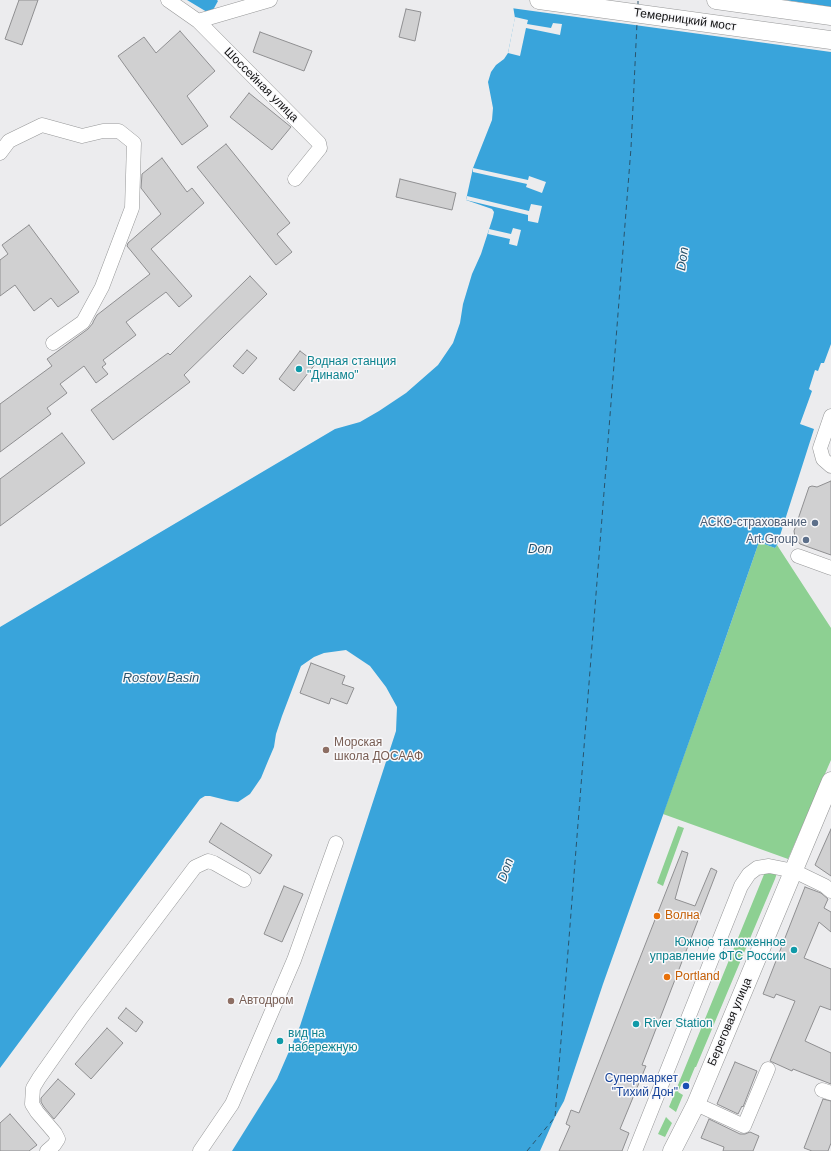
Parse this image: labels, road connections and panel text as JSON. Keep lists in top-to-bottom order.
{
  "streets": {
    "main road": ["Темерницкий мост", "Береговая улица"],
    "street": ["Шоссейная улица"]
  },
  "water": ["Don", "Rostov Basin"],
  "places": [
    "Водная станция \"Динамо\"",
    "АСКО-страхование",
    "Art.Group",
    "Морская школа ДОСААФ",
    "Волна",
    "Южное таможенное управление ФТС России",
    "Portland",
    "Автодром",
    "River Station",
    "вид на набережную",
    "Супермаркет \"Тихий Дон\""
  ]
}
